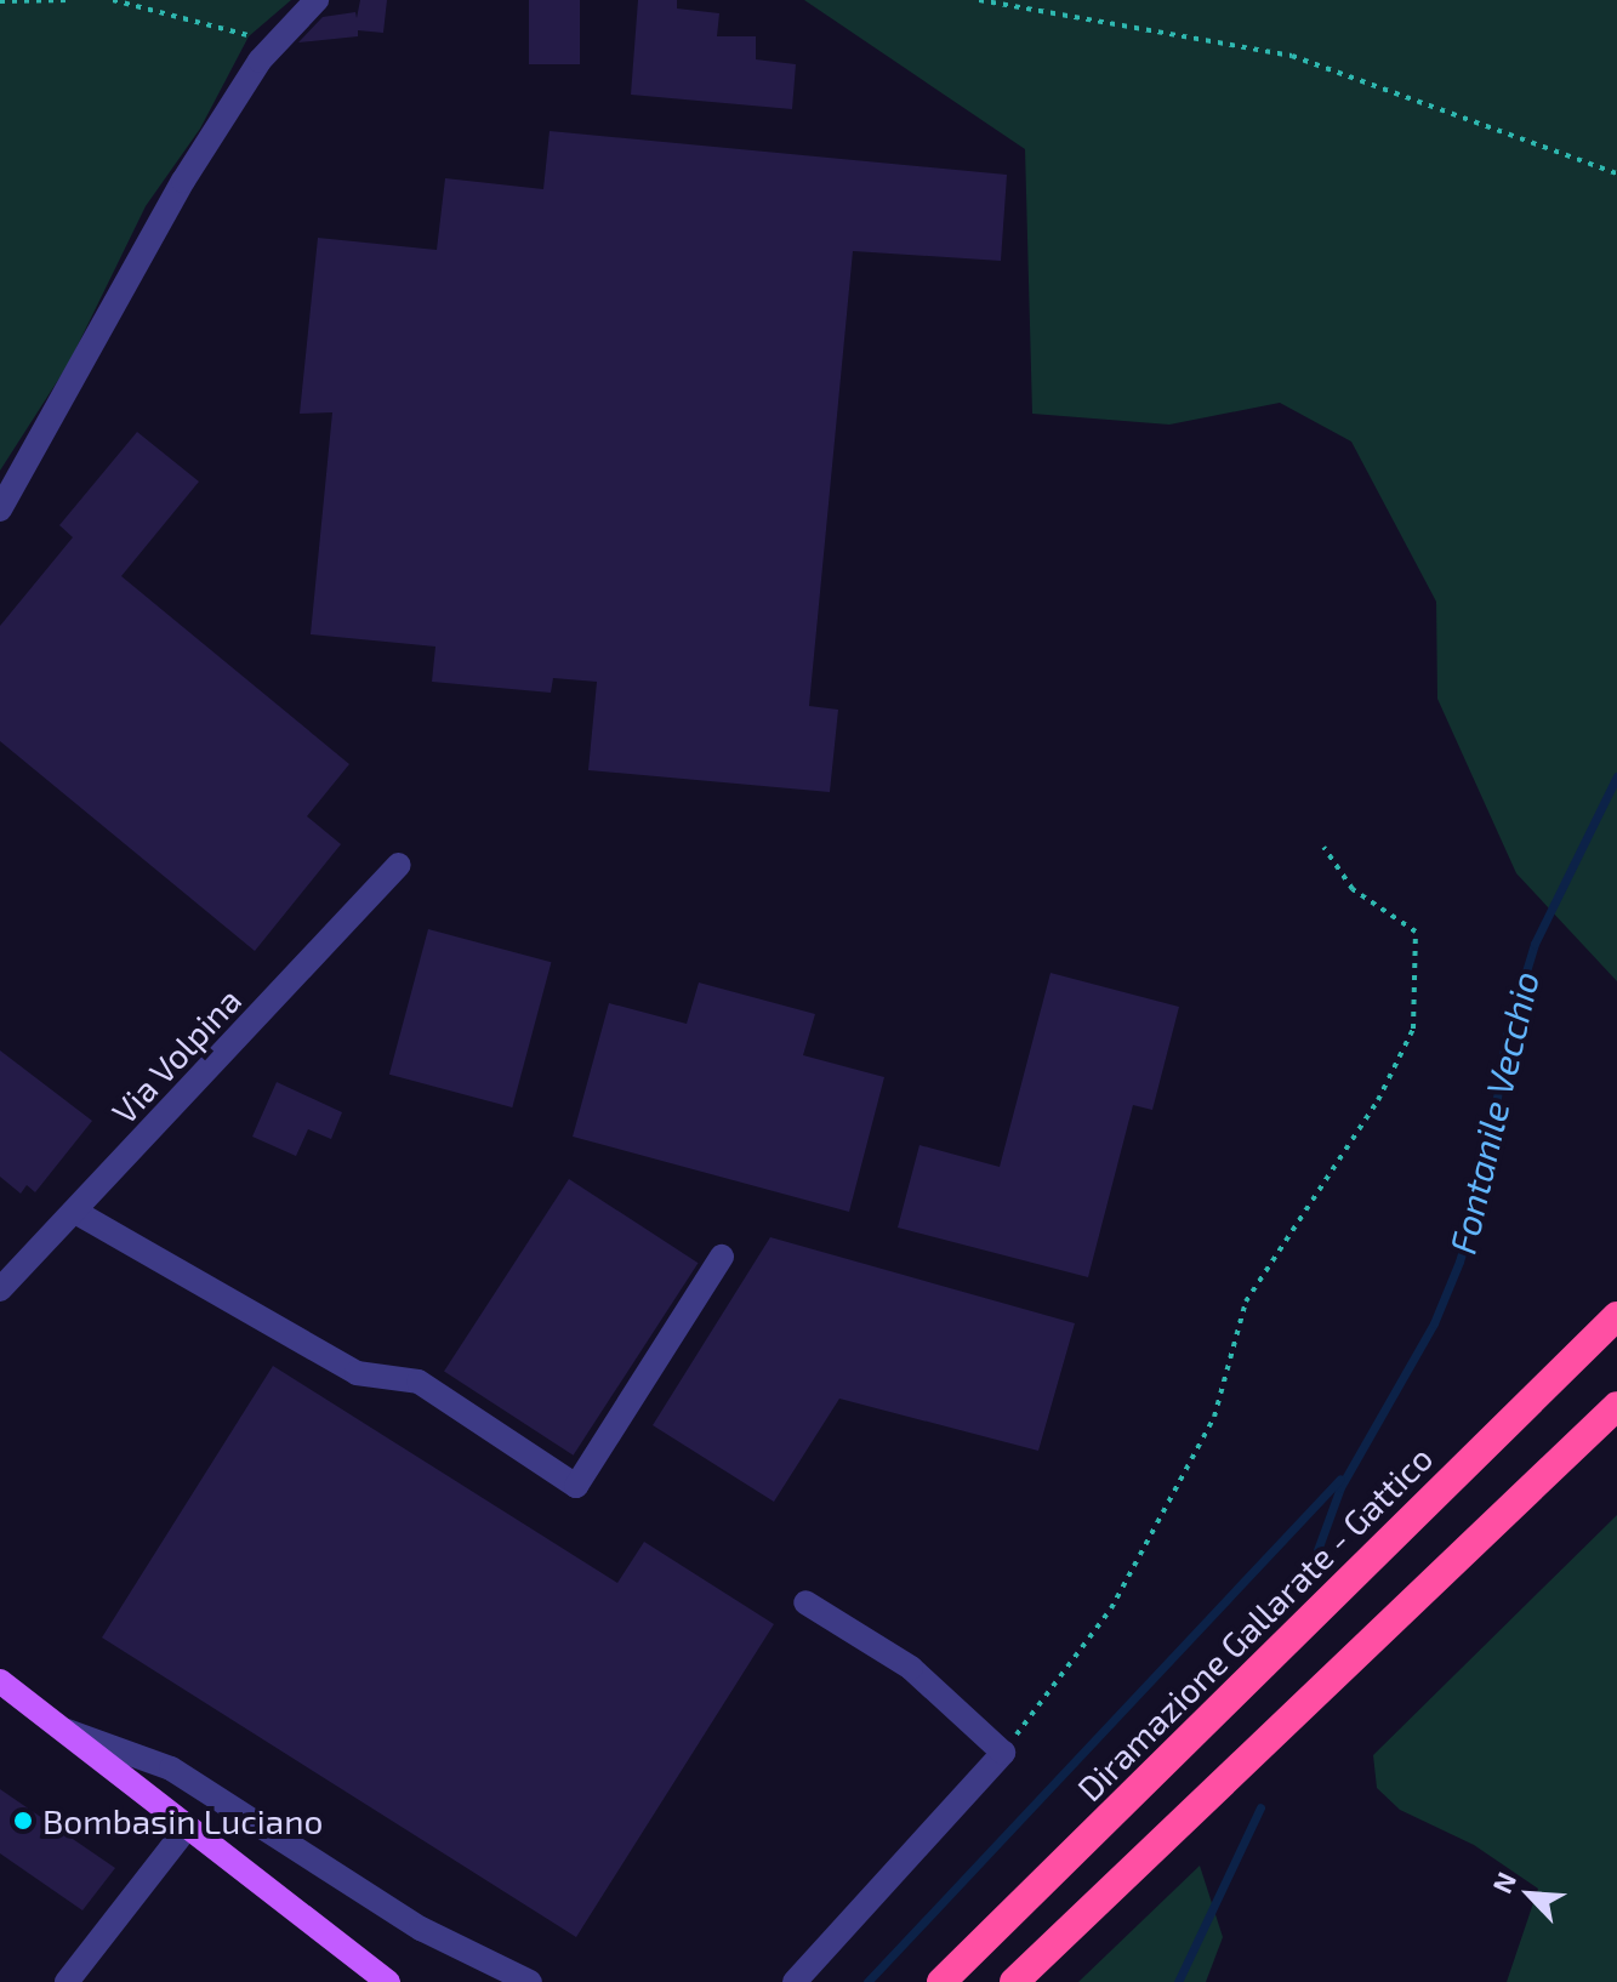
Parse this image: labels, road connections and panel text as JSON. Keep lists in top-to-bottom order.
{
  "streets": {
    "highway": ["Diramazione Gallarate - Gattico"],
    "street": ["Via Volpina"]
  },
  "water": ["Fontanile Vecchio"],
  "places": ["Bombasin Luciano"],
  "north": "top left"
}
